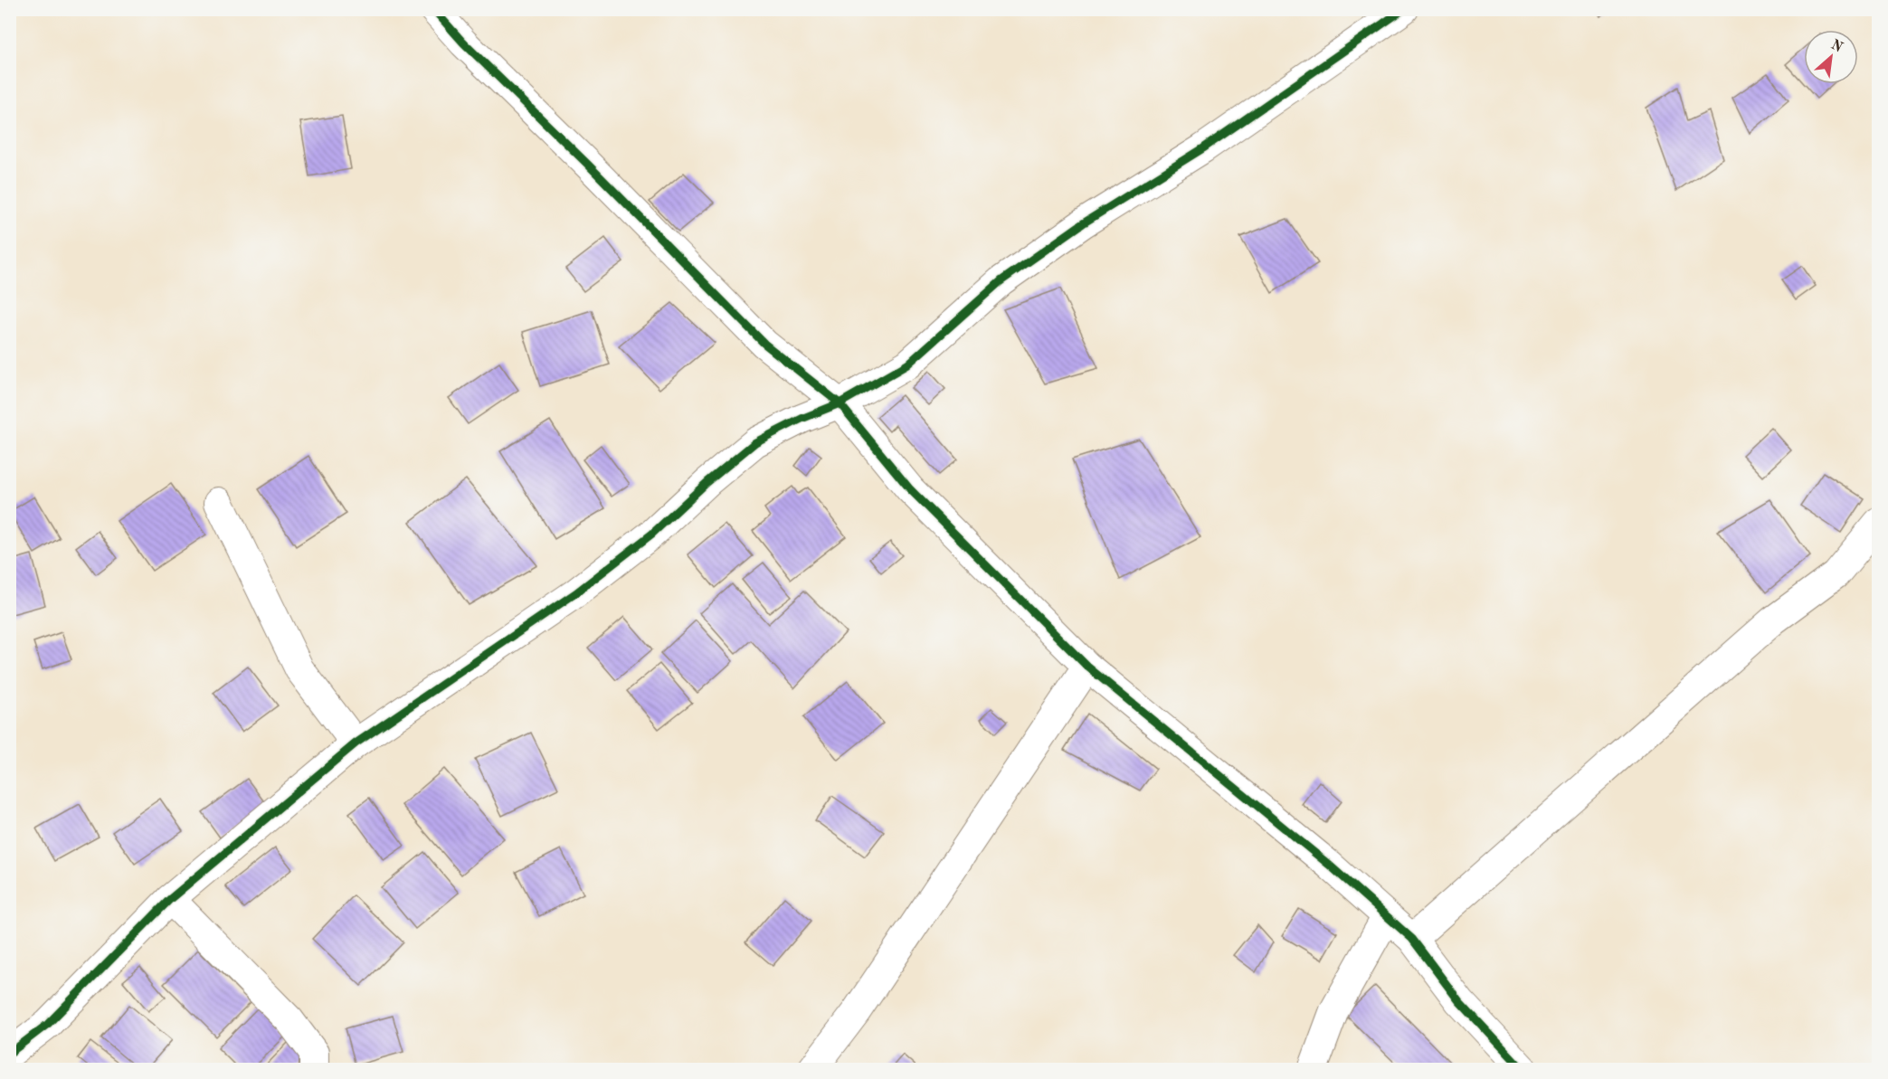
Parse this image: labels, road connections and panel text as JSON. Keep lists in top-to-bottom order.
{
  "north": "top right"
}
